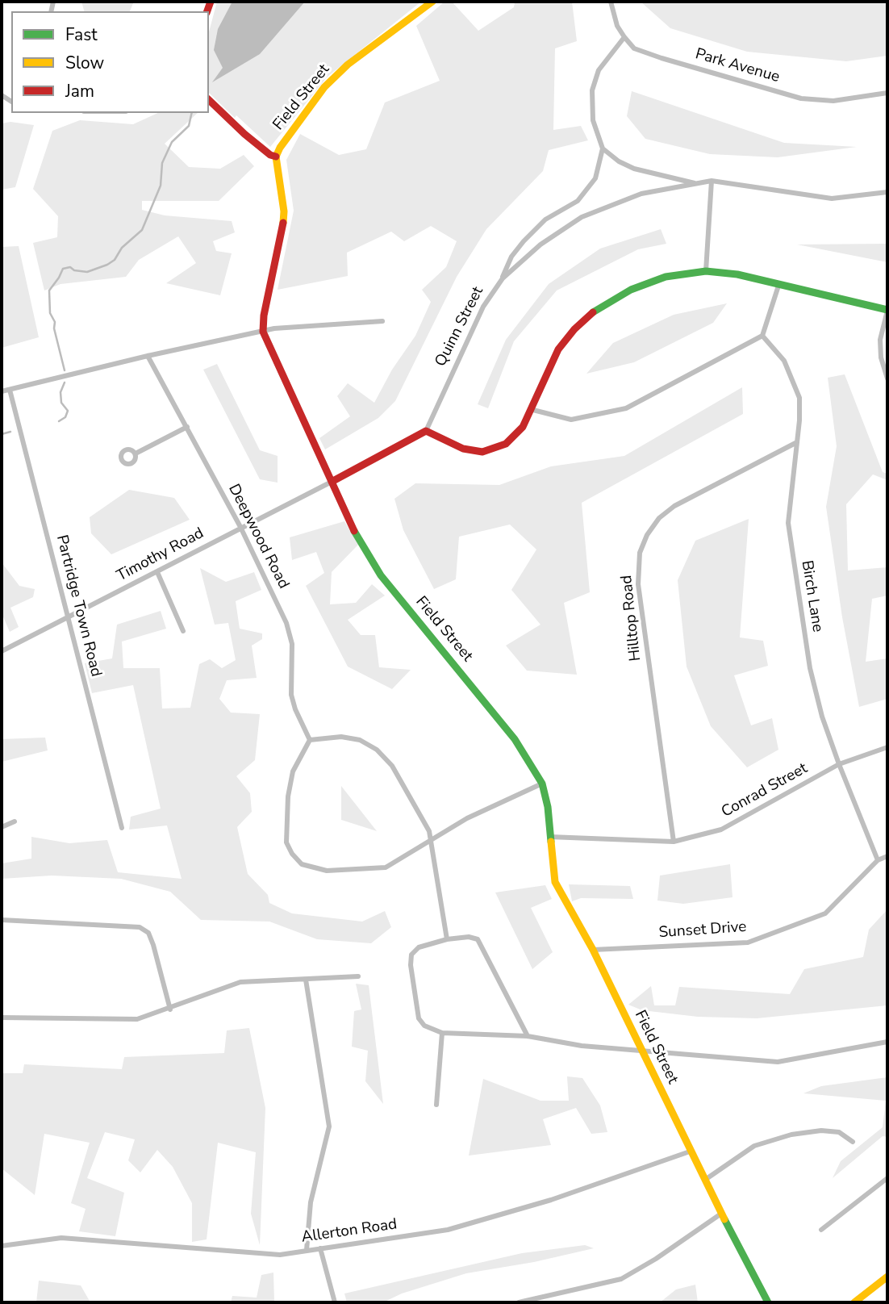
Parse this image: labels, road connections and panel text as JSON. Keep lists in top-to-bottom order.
{
  "streets": {
    "street": [
      "Park Avenue",
      "Field Street",
      "Quinn Street",
      "Deepwood Road",
      "Timothy Road",
      "Birch Lane",
      "Partridge Town Road",
      "Hilltop Road",
      "Conrad Street",
      "Sunset Drive",
      "Allerton Road"
    ]
  },
  "crossings": [
    ["Field Street", "Timothy Road"],
    ["Field Street", "Conrad Street"],
    ["Field Street", "Sunset Drive"],
    ["Field Street", "Allerton Road"],
    ["Deepwood Road", "Timothy Road"],
    ["Timothy Road", "Partridge Town Road"],
    ["Birch Lane", "Hilltop Road"],
    ["Birch Lane", "Conrad Street"],
    ["Birch Lane", "Sunset Drive"],
    ["Hilltop Road", "Conrad Street"]
  ],
  "legend": ["Fast", "Slow", "Jam"]
}
